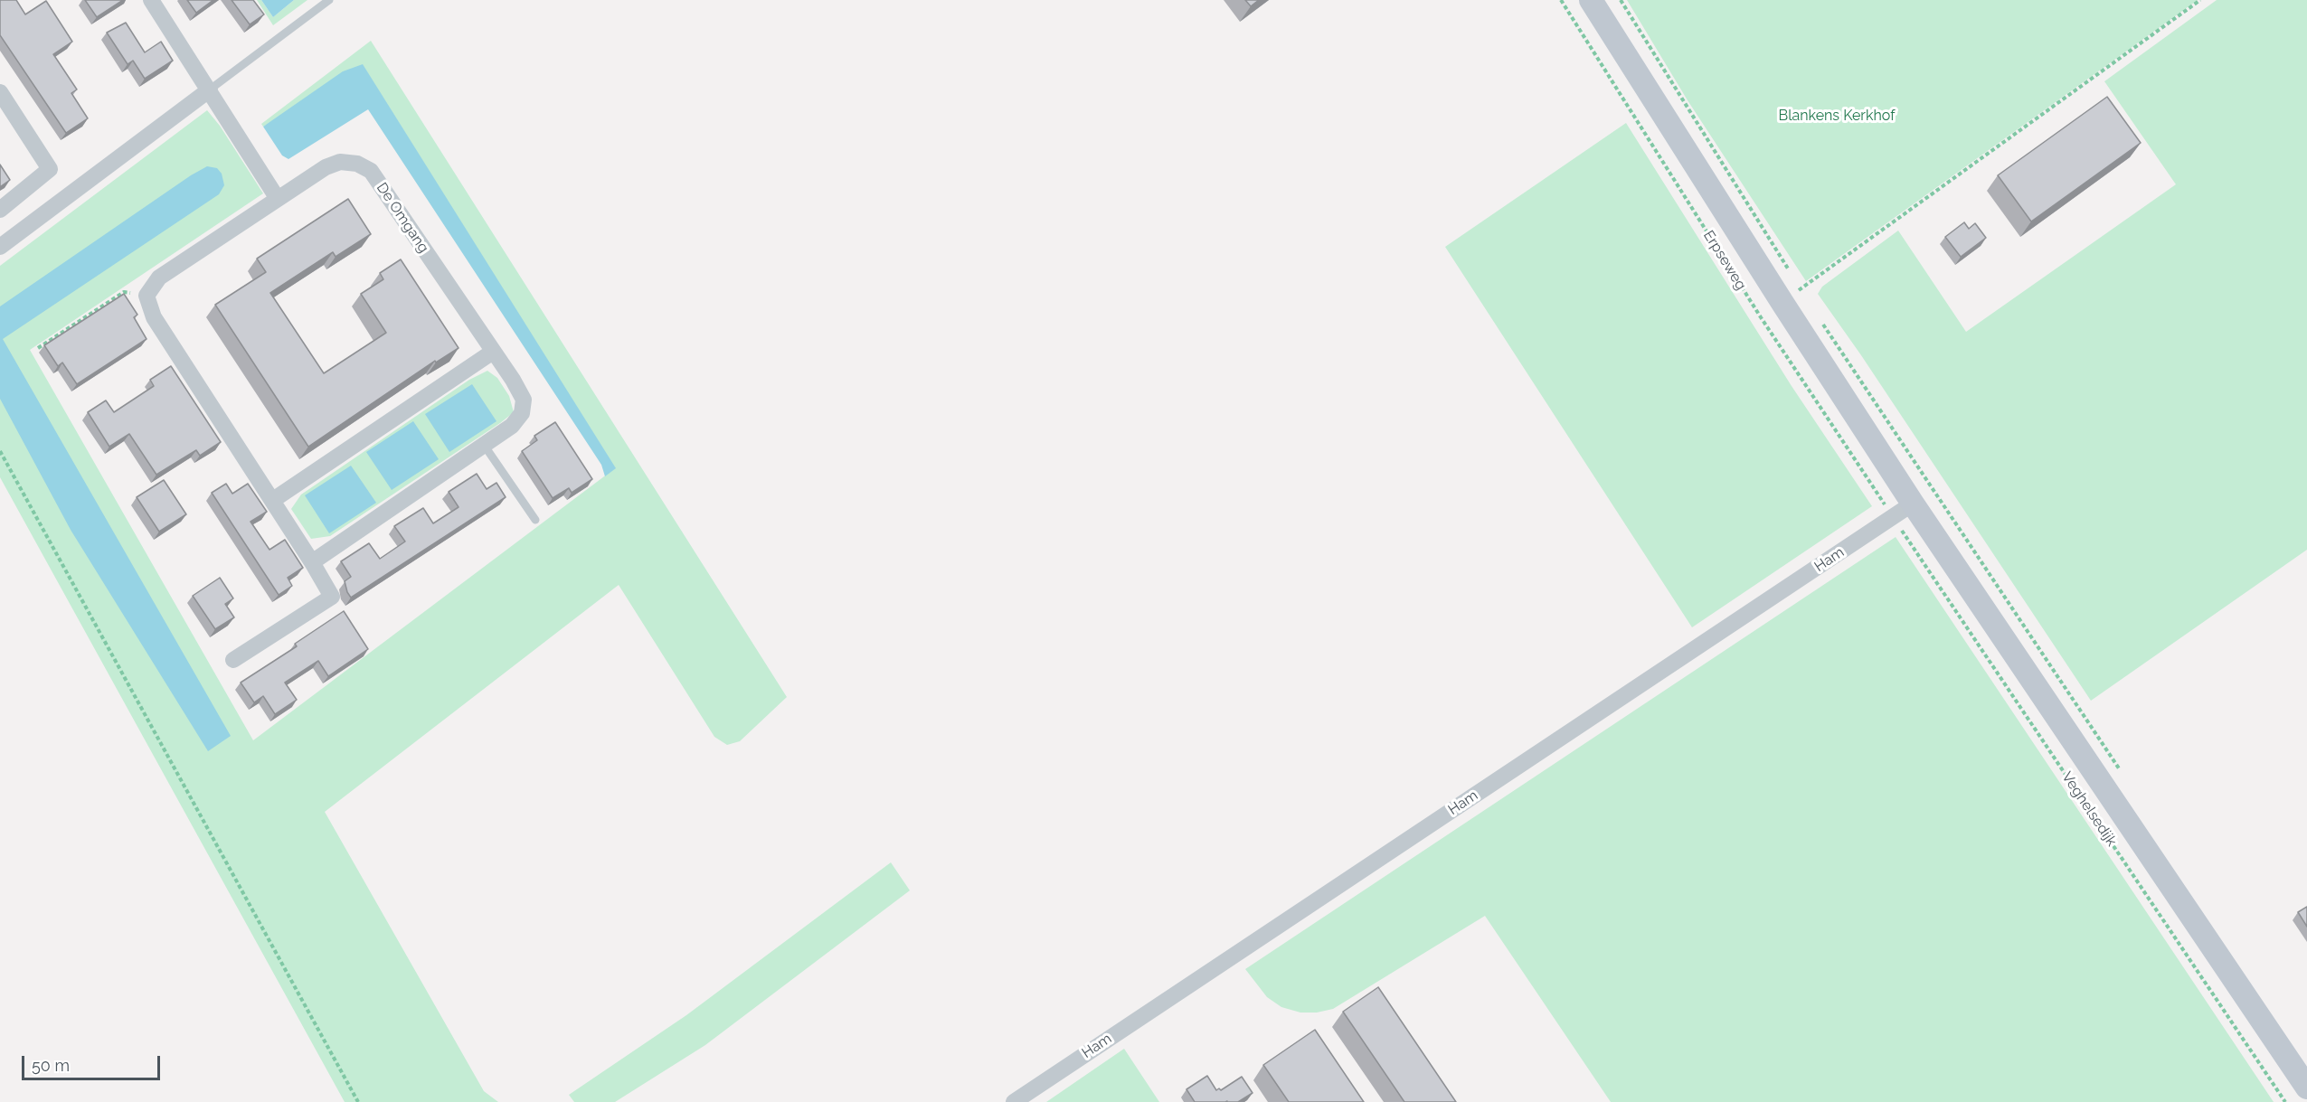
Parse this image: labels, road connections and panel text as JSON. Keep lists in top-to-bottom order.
{
  "streets": {
    "main road": ["Erpseweg", "Veghelsedijk"],
    "street": ["De Omgang", "Ham"]
  },
  "crossings": [
    ["Erpseweg", "Ham"],
    ["Erpseweg", "Veghelsedijk"],
    ["Ham", "Veghelsedijk"]
  ],
  "parks": ["Blankens Kerkhof"],
  "scale_bar": "50 m"
}
